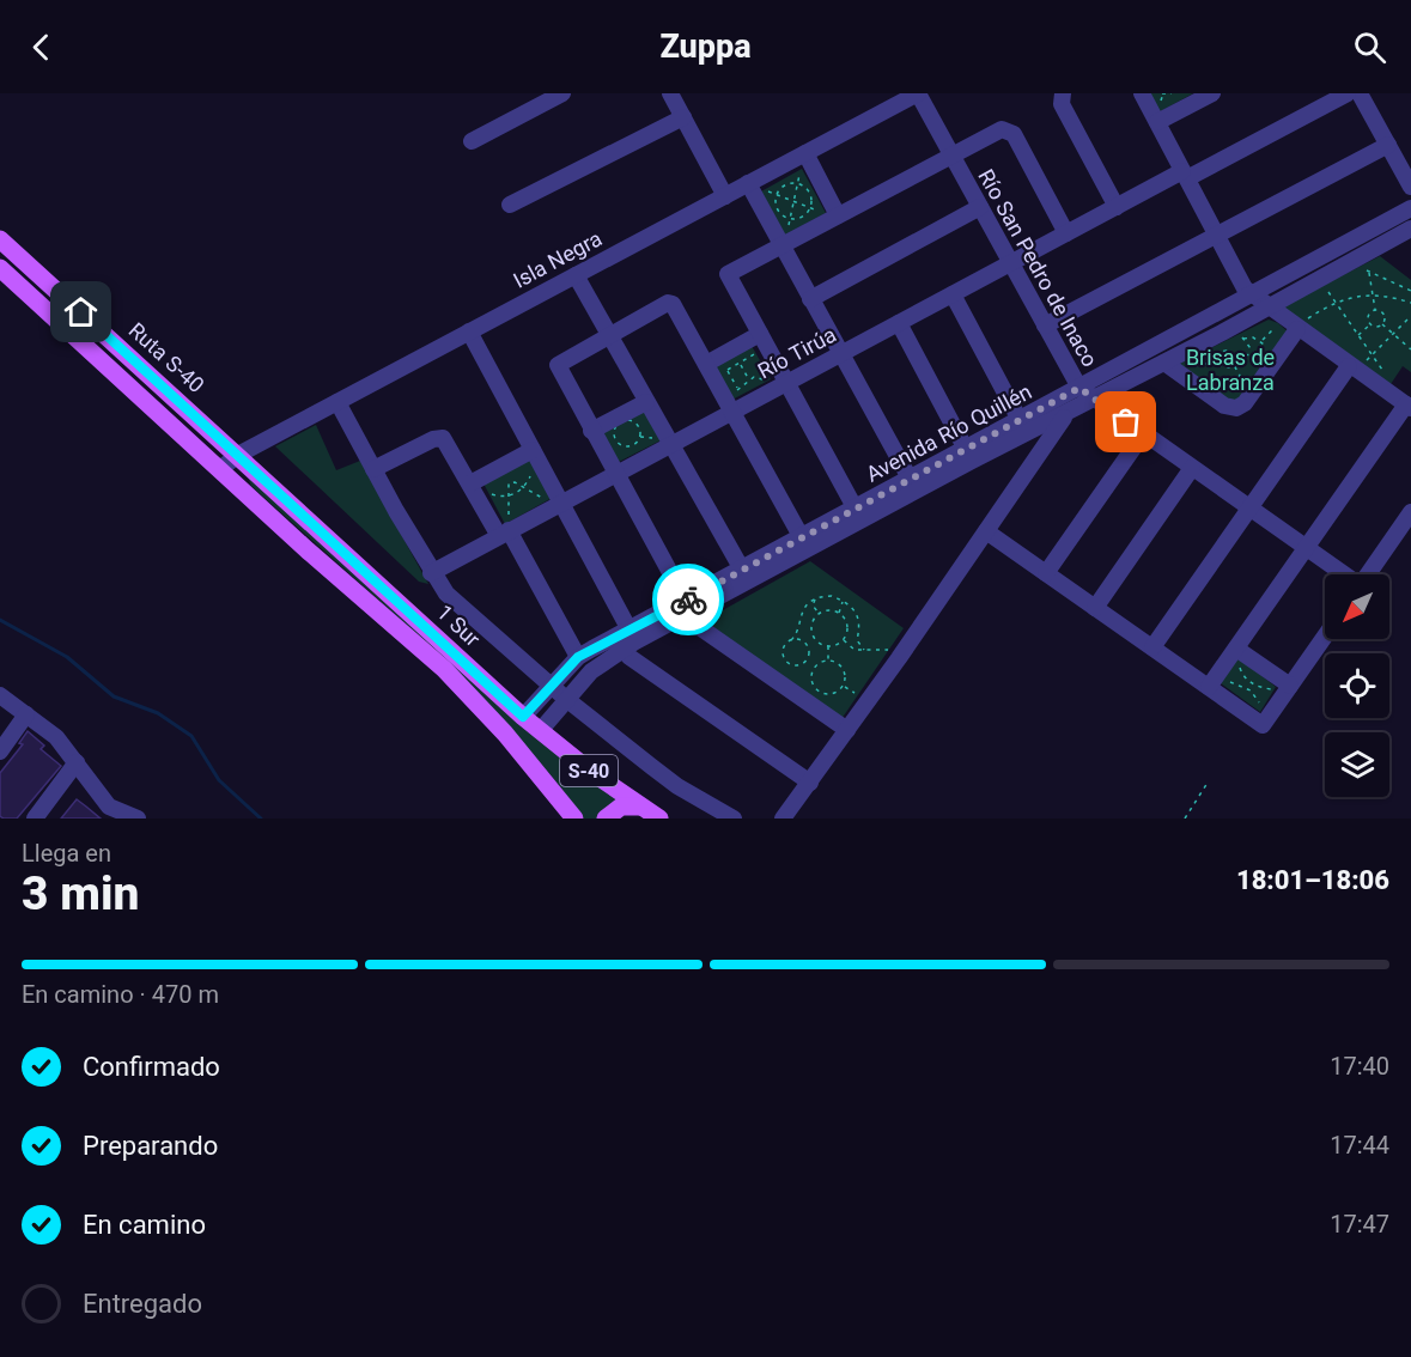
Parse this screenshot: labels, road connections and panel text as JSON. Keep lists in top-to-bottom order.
{
  "streets": {
    "main road": ["Ruta S-40", "1 Sur", "S-40"],
    "street": [
      "Isla Negra",
      "Río San Pedro de Inaco",
      "Río Tirúa",
      "Avenida Río Quillén"
    ]
  },
  "crossings": [
    ["Isla Negra", "Río San Pedro de Inaco"],
    ["Isla Negra", "Ruta S-40"],
    ["Isla Negra", "1 Sur"],
    ["Isla Negra", "S-40"],
    ["Río San Pedro de Inaco", "Río Tirúa"],
    ["Río San Pedro de Inaco", "Avenida Río Quillén"],
    ["Ruta S-40", "1 Sur"],
    ["Avenida Río Quillén", "1 Sur"]
  ],
  "parks": ["Brisas de Labranza"],
  "north": "bottom left",
  "page": {
    "header": "Zuppa",
    "heading": ["3 min", "Llega en", "18:01–18:06"],
    "bar": "En camino · 470 m",
    "list": [
      ["Confirmado", "17:40"],
      ["Preparando", "17:44"],
      ["En camino", "17:47"],
      "Entregado"
    ]
  }
}
